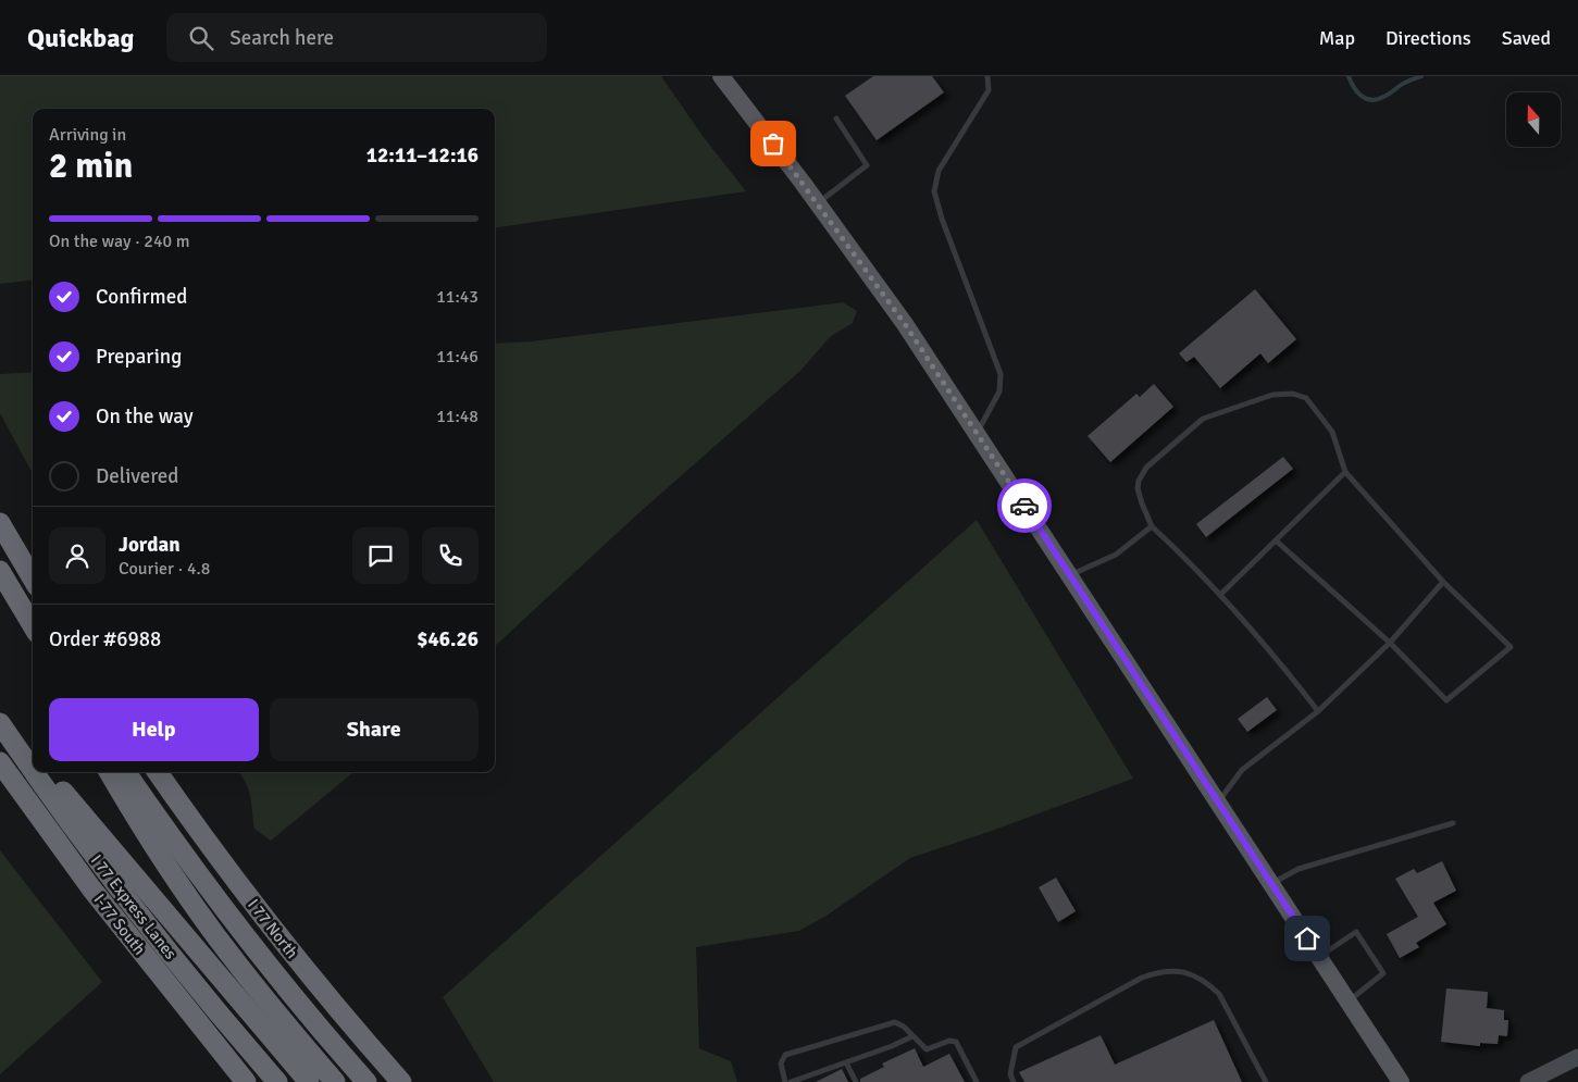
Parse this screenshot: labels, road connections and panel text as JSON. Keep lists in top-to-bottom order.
{
  "streets": {
    "highway": ["I 77 Express Lanes", "I-77 South", "I 77 North"]
  },
  "north": "top",
  "page": {
    "header": "Quickbag",
    "search": "Search here",
    "nav": ["Map", "Directions", "Saved"],
    "heading": ["2 min", "Arriving in", "12:11–12:16"],
    "panel": [
      "Jordan",
      "Courier · 4.8",
      "Order #6988",
      "$46.26"
    ],
    "bar": "On the way · 240 m",
    "list": [
      ["Confirmed", "11:43"],
      ["Preparing", "11:46"],
      ["On the way", "11:48"],
      "Delivered"
    ],
    "buttons": ["Help", "Share"]
  }
}
